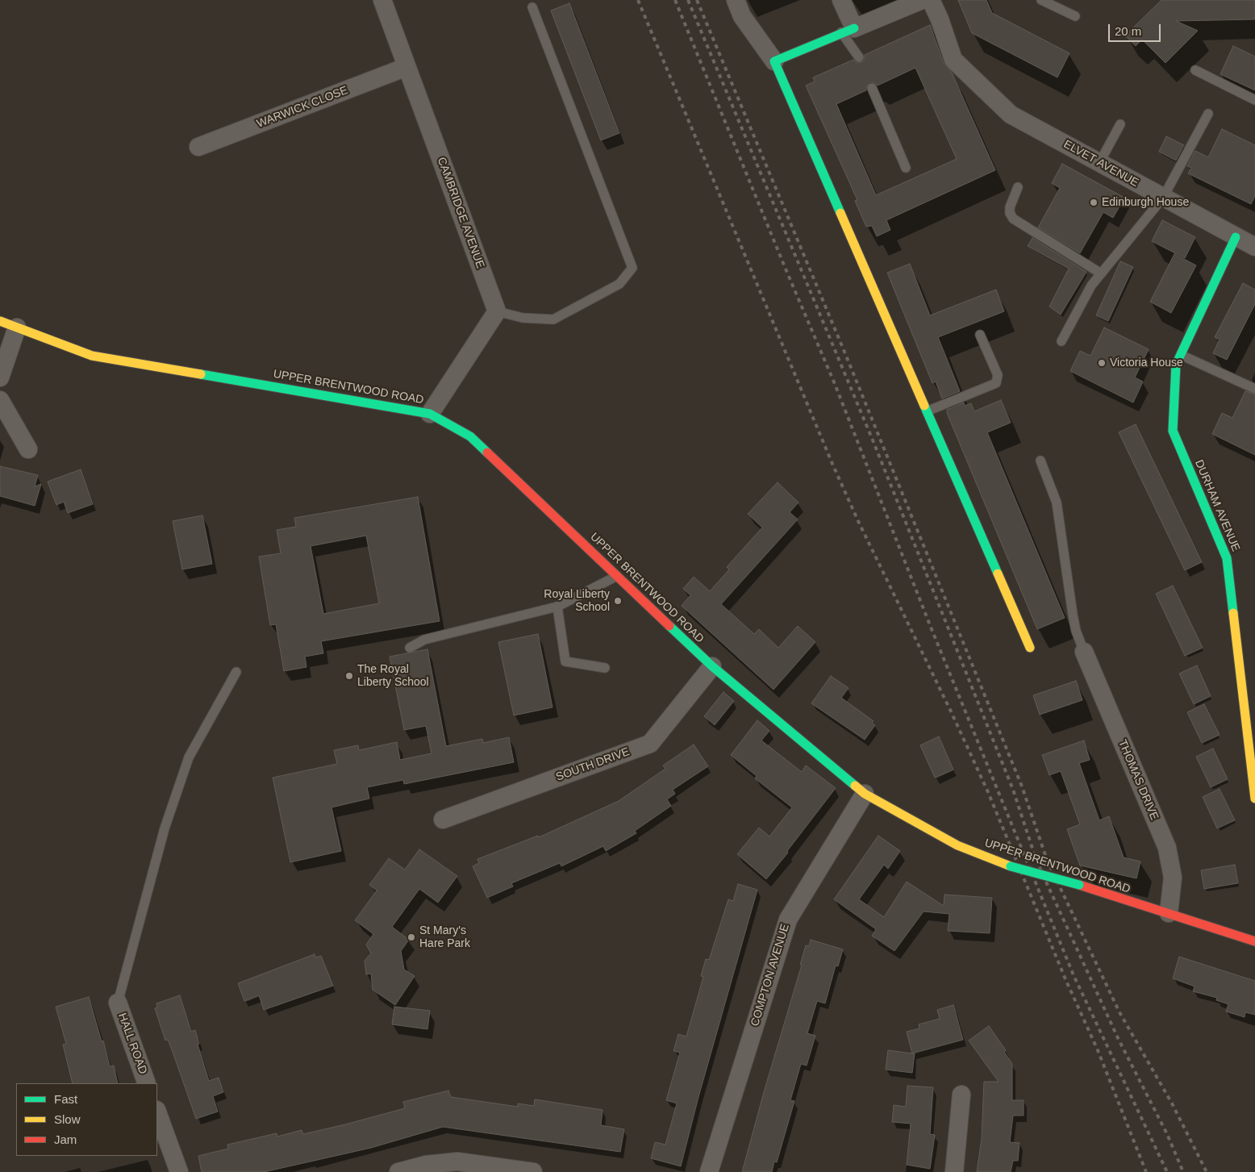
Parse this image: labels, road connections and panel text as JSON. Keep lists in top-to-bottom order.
{
  "streets": {
    "street": [
      "WARWICK CLOSE",
      "ELVET AVENUE",
      "CAMBRIDGE AVENUE",
      "UPPER BRENTWOOD ROAD",
      "DURHAM AVENUE",
      "SOUTH DRIVE",
      "THOMAS DRIVE",
      "COMPTON AVENUE",
      "HALL ROAD"
    ]
  },
  "crossings": [
    ["WARWICK CLOSE", "CAMBRIDGE AVENUE"],
    ["ELVET AVENUE", "DURHAM AVENUE"],
    ["UPPER BRENTWOOD ROAD", "SOUTH DRIVE"],
    ["UPPER BRENTWOOD ROAD", "THOMAS DRIVE"],
    ["UPPER BRENTWOOD ROAD", "COMPTON AVENUE"]
  ],
  "places": [
    "Edinburgh House",
    "Victoria House",
    "Royal Liberty School",
    "The Royal Liberty School",
    "St Mary's Hare Park"
  ],
  "legend": ["Fast", "Slow", "Jam"],
  "scale_bar": "20 m"
}
